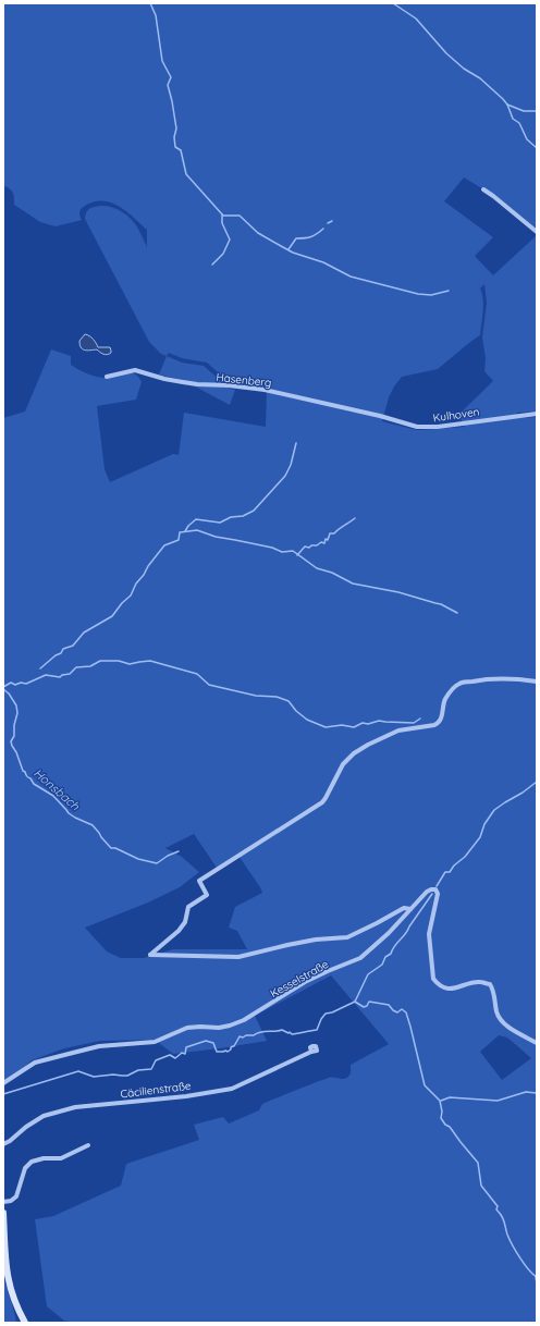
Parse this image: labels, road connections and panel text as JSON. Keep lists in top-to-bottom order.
{
  "streets": {
    "street": [
      "Hasenberg",
      "Kulhoven",
      "Kesselstraße",
      "Cäcilienstraße"
    ]
  },
  "crossings": [
    ["Hasenberg", "Kulhoven"]
  ],
  "water": ["Honsbach"]
}
